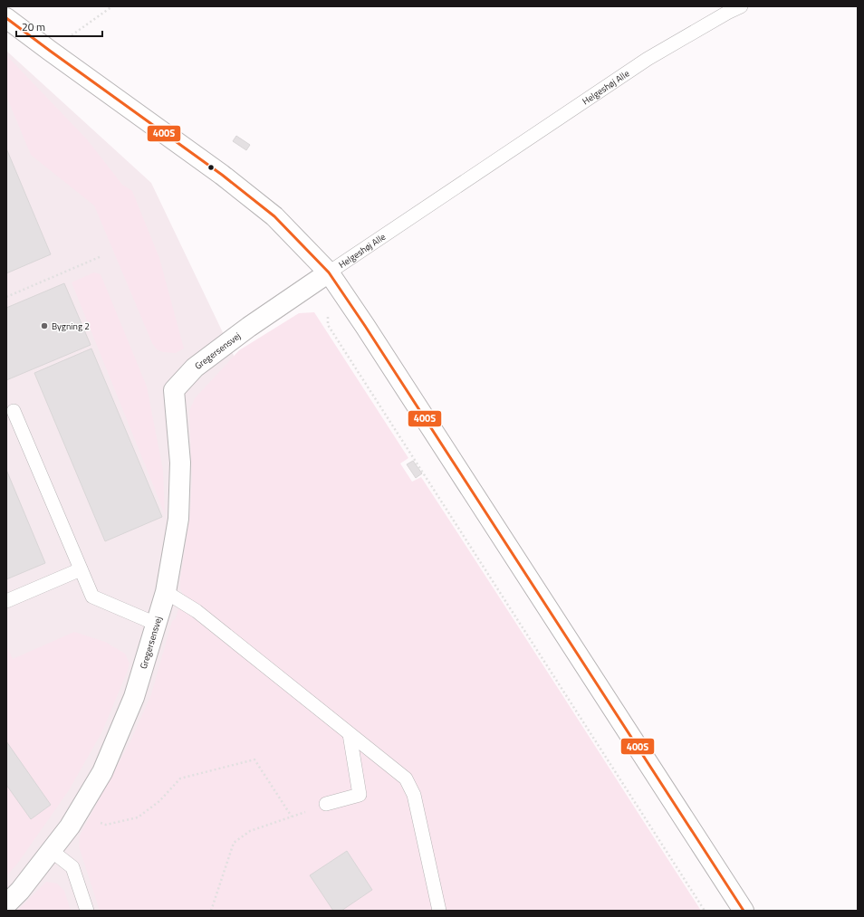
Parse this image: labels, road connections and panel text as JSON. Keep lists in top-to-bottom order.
{
  "streets": {
    "street": ["Helgeshøj Alle", "Gregersensvej"]
  },
  "crossings": [
    ["Helgeshøj Alle", "Gregersensvej"]
  ],
  "places": ["Bygning 2"],
  "lines": ["transit line 400S"],
  "scale_bar": "20 m"
}
